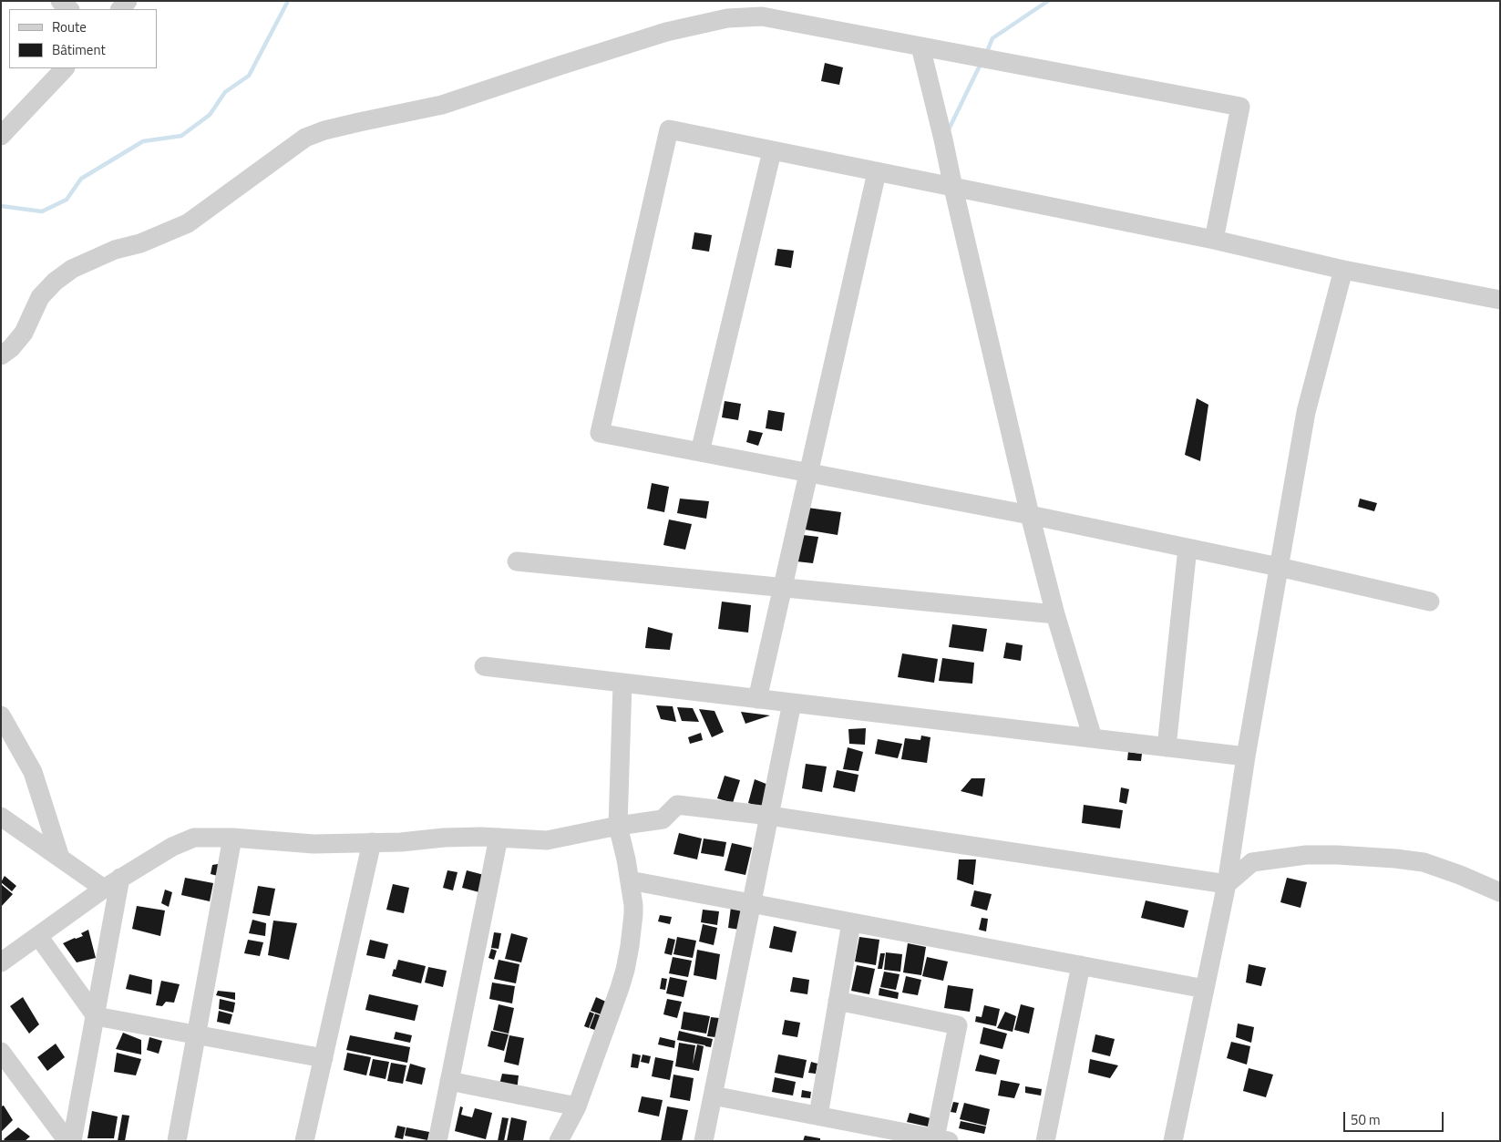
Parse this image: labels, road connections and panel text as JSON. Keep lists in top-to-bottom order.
{
  "legend": ["Route", "Bâtiment"],
  "scale_bar": "50 m"
}
